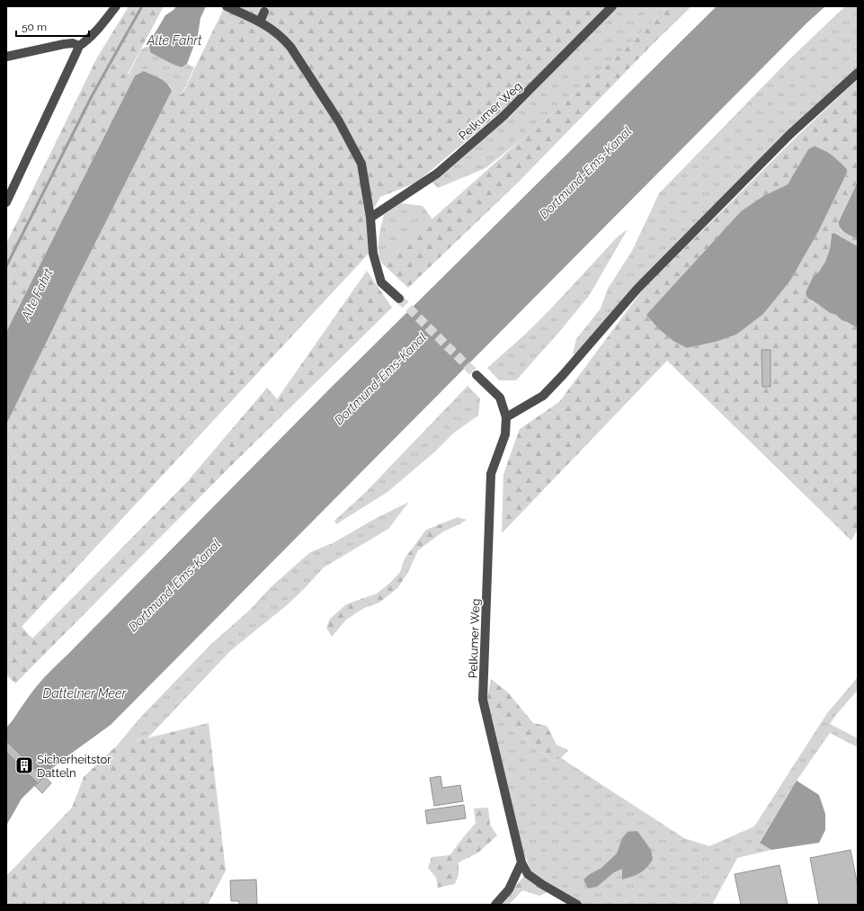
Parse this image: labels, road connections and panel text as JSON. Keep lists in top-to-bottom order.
{
  "streets": {
    "street": ["Pelkumer Weg"]
  },
  "water": ["Alte Fahrt", "Dortmund-Ems-Kanal", "Dattelner Meer"],
  "places": {
    "building": ["Sicherheitstor Datteln"]
  },
  "scale_bar": "50 m"
}
